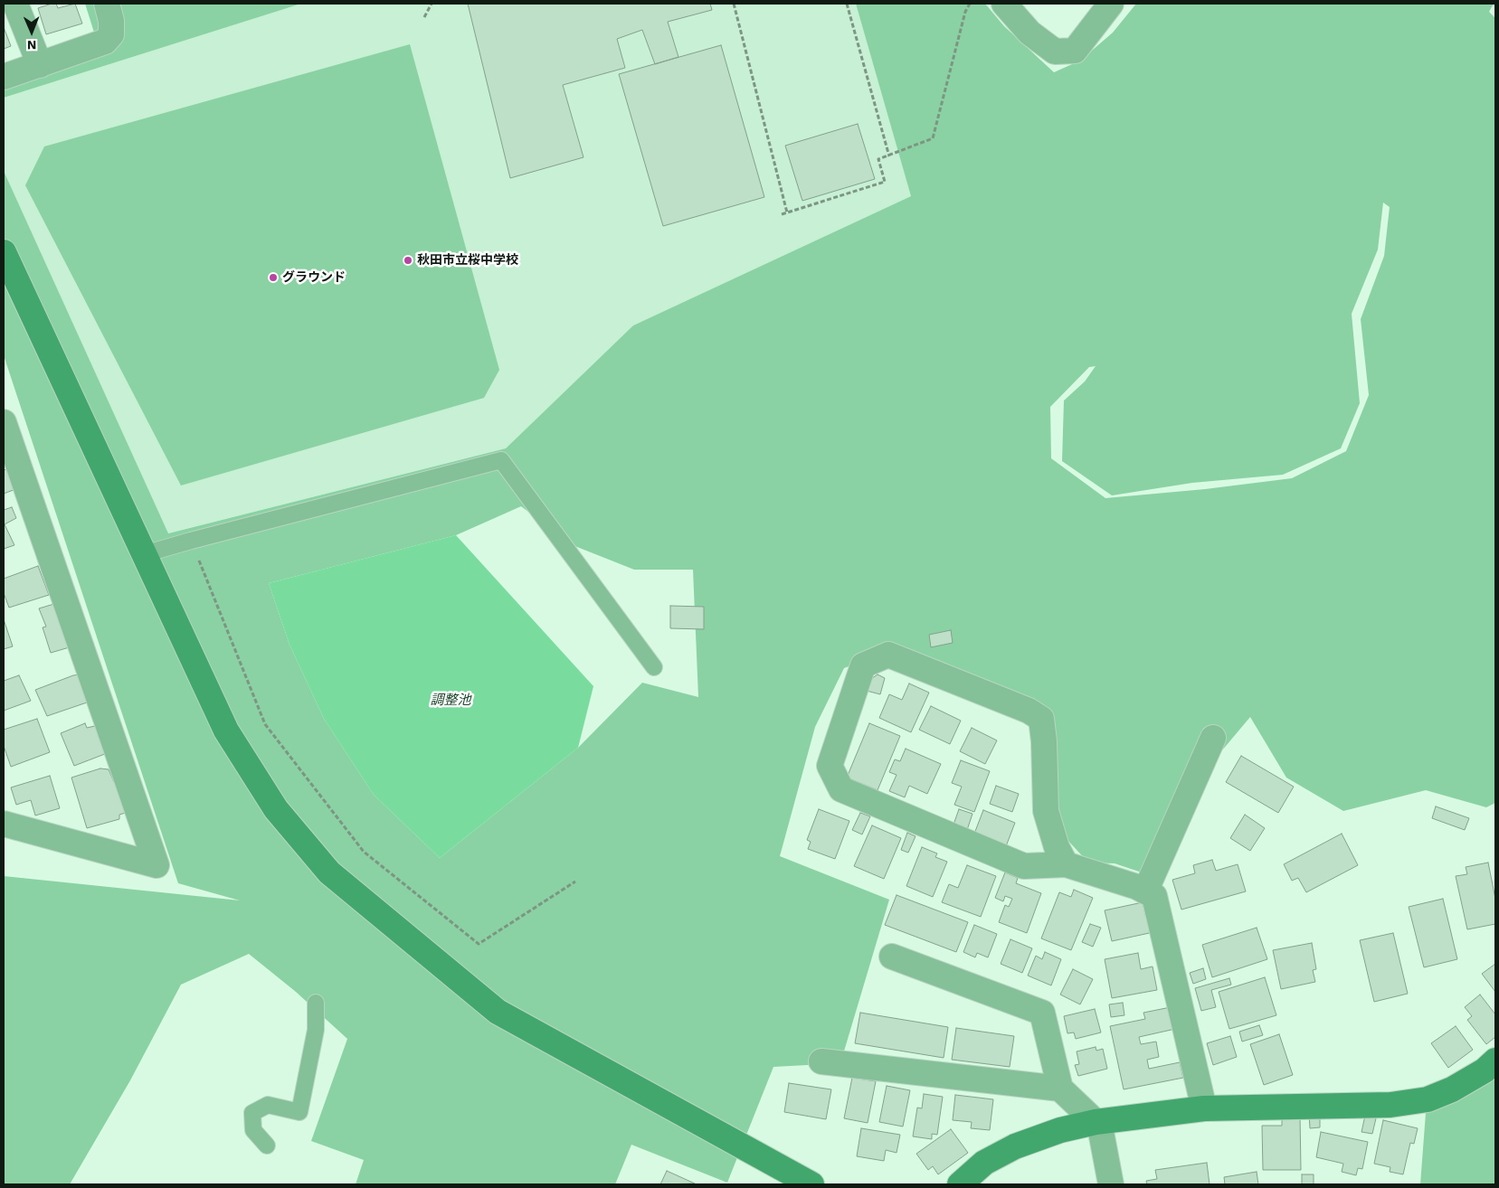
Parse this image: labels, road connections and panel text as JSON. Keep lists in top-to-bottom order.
{
  "water": ["調整池"],
  "places": ["秋田市立桜中学校", "グラウンド"],
  "north": "bottom"
}
